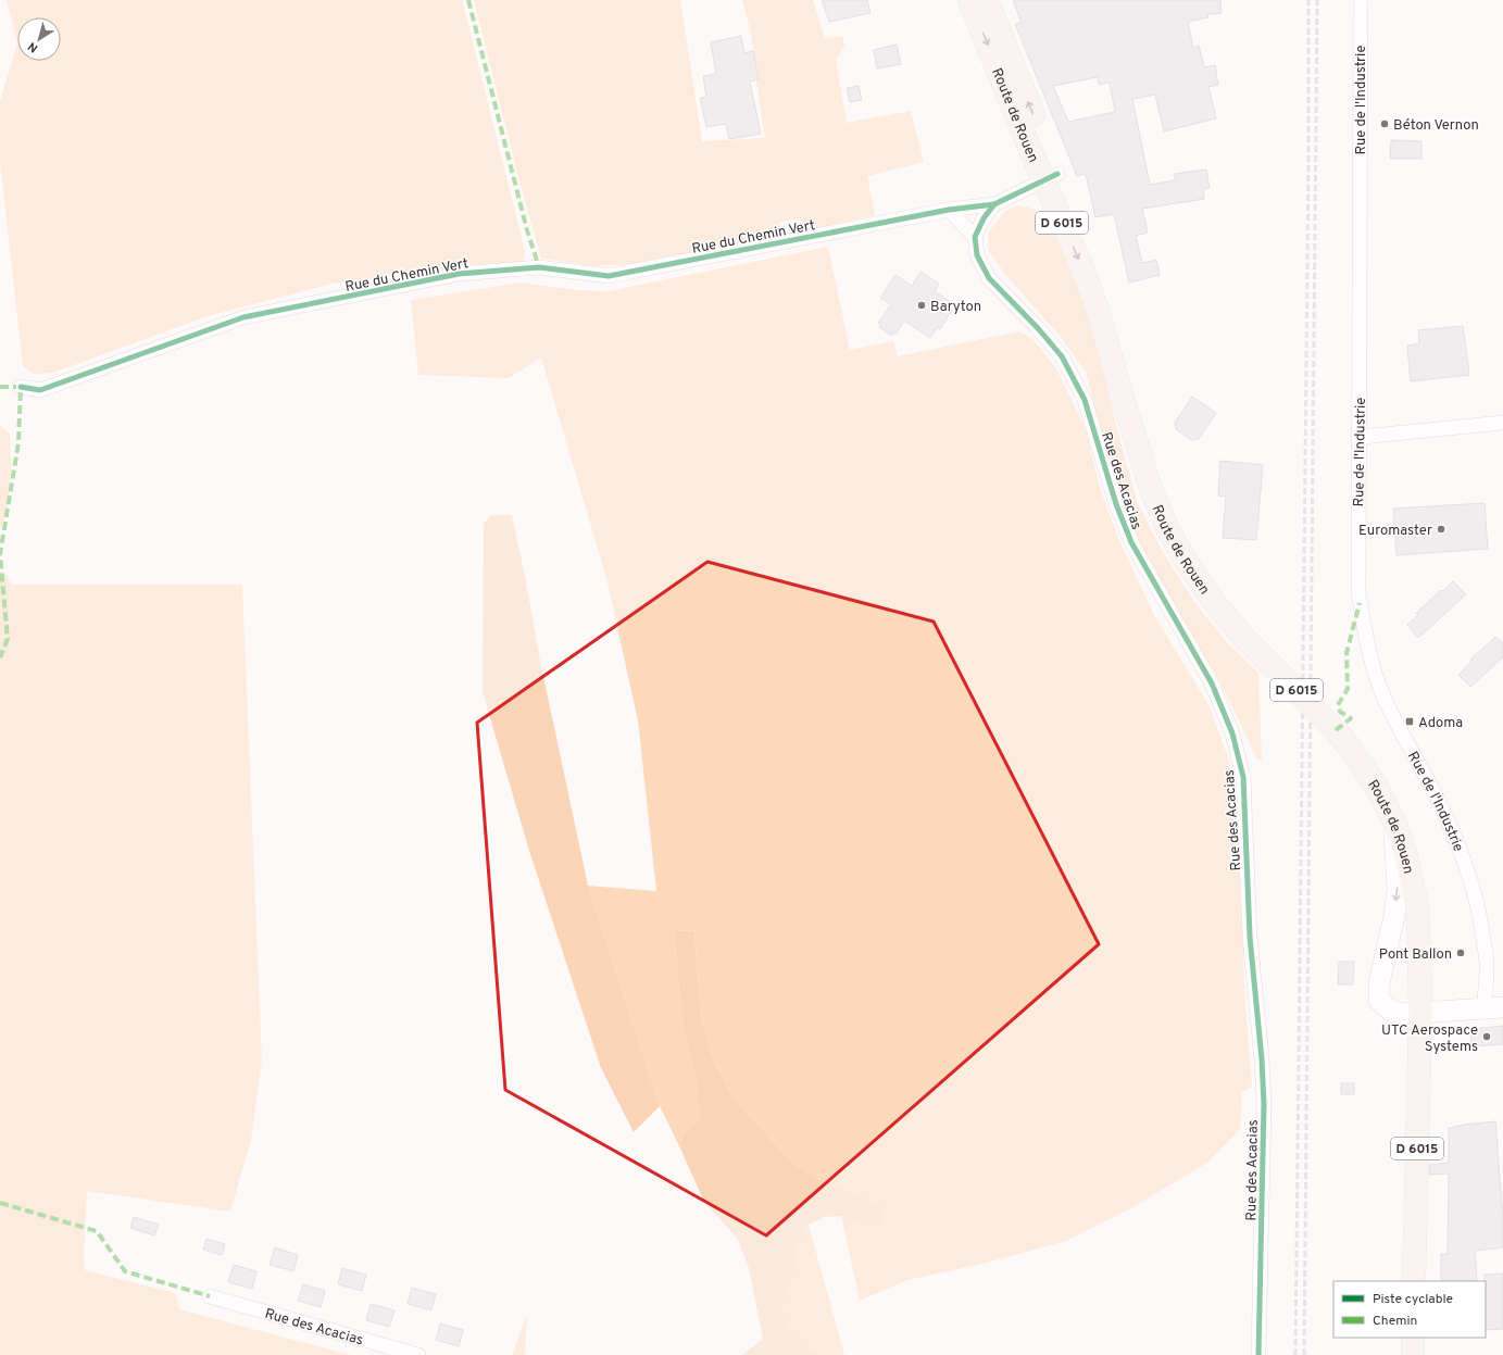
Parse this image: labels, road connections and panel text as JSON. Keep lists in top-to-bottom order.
{
  "streets": {
    "main road": ["Route de Rouen", "D 6015"],
    "street": ["Rue de l'Industrie", "Rue du Chemin Vert", "Rue des Acacias"]
  },
  "crossings": [
    ["Route de Rouen", "Rue du Chemin Vert"]
  ],
  "places": {
    "other": [
      "Béton Vernon",
      "Baryton",
      "Euromaster",
      "Pont Ballon",
      "UTC Aerospace Systems"
    ],
    "transit": ["Adoma"]
  },
  "legend": ["Piste cyclable", "Chemin"],
  "north": "bottom left"
}
